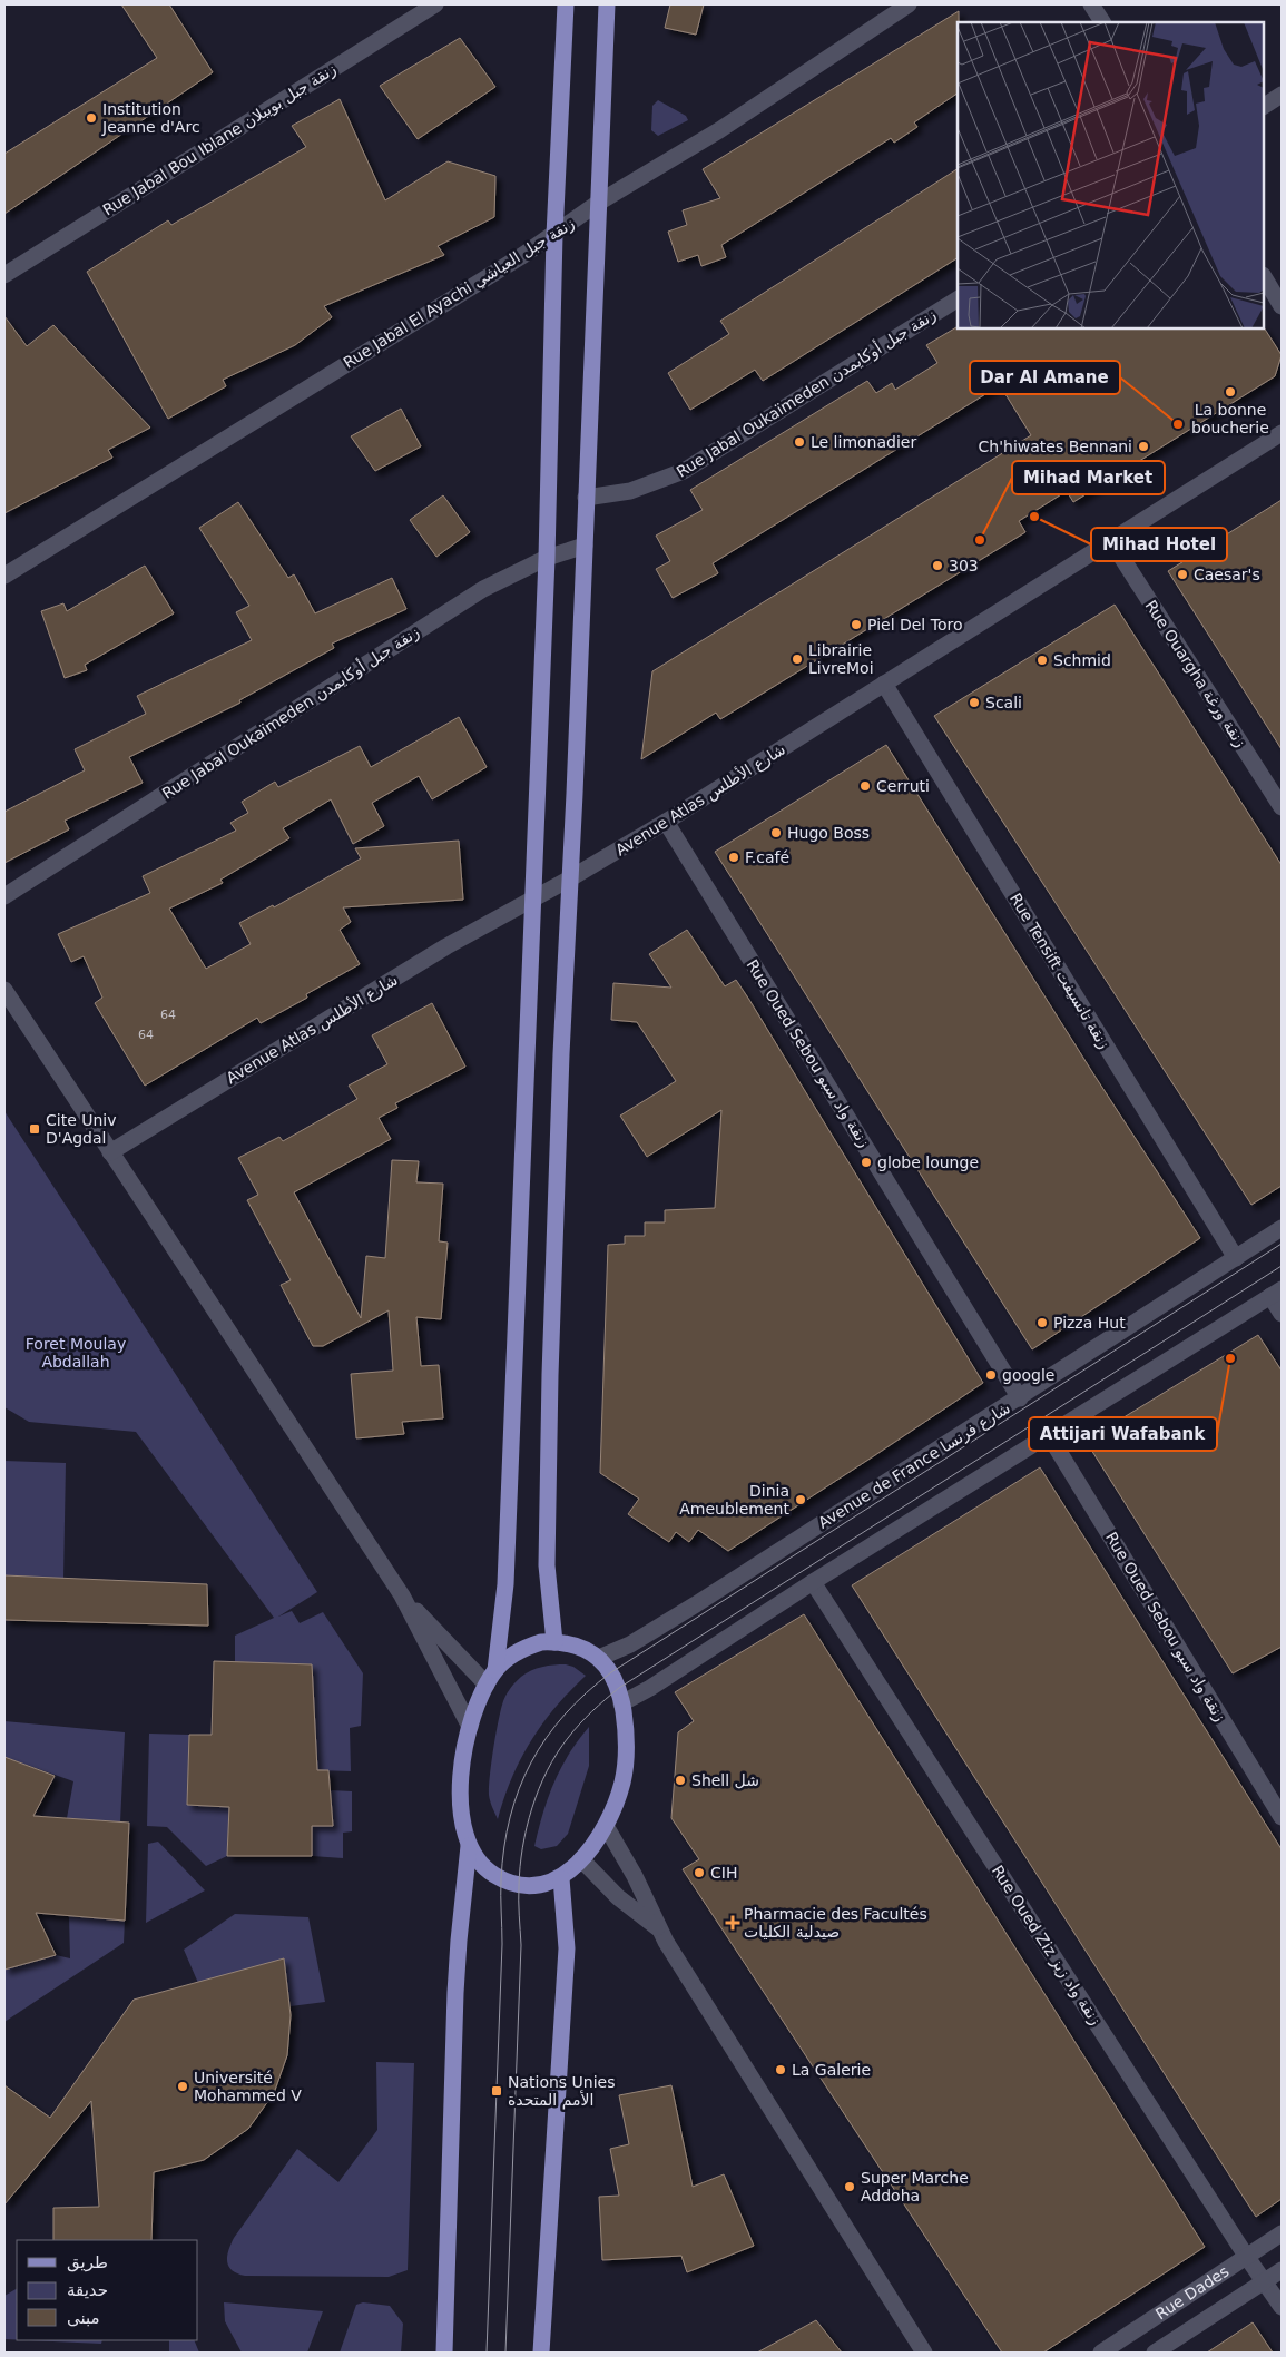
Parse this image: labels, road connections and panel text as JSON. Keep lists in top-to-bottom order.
{
  "streets": {
    "street": [
      "Rue Jabal Bou Iblane زنقة جبل بويبلان",
      "Rue Jabal El Ayachi زنقة جبل العياشي",
      "Rue Jabal Oukaïmeden زنقة جبل أوكايمدن",
      "Rue Ouargha زنقة ورغة",
      "Avenue Atlas شارع الأطلس",
      "Rue Tensift زنقة تانسيفت",
      "Rue Oued Sebou زنقة واد سبو",
      "Avenue de France شارع فرنسا",
      "Rue Oued Ziz زنقة واد زيز",
      "Rue Dades"
    ]
  },
  "crossings": [
    ["Rue Ouargha زنقة ورغة", "Avenue Atlas شارع الأطلس"],
    ["Avenue Atlas شارع الأطلس", "Rue Tensift زنقة تانسيفت"],
    ["Avenue Atlas شارع الأطلس", "Rue Oued Sebou زنقة واد سبو"],
    ["Rue Tensift زنقة تانسيفت", "Avenue de France شارع فرنسا"],
    ["Rue Oued Sebou زنقة واد سبو", "Avenue de France شارع فرنسا"],
    ["Rue Oued Ziz زنقة واد زيز", "Rue Dades"]
  ],
  "parks": ["Foret Moulay Abdallah"],
  "places": {
    "other": [
      "Institution Jeanne d'Arc",
      "La bonne boucherie",
      "Dar Al Amane",
      "Le limonadier",
      "Ch'hiwates Bennani",
      "Mihad Hotel",
      "Mihad Market",
      "303",
      "Caesar's",
      "Piel Del Toro",
      "Librairie LivreMoi",
      "Schmid",
      "Scali",
      "Cerruti",
      "Hugo Boss",
      "F.café",
      "globe lounge",
      "Pizza Hut",
      "Attijari Wafabank",
      "google",
      "Dinia Ameublement",
      "Shell شل",
      "CIH",
      "La Galerie",
      "Université Mohammed V",
      "Super Marche Addoha"
    ],
    "transit": ["Cite Univ D'Agdal", "Nations Unies الأمم المتحدة"],
    "health": ["Pharmacie des Facultés صيدلية الكليات"]
  },
  "house_numbers": ["64", "64"],
  "legend": ["طريق", "حديقة", "مبنى"]
}
